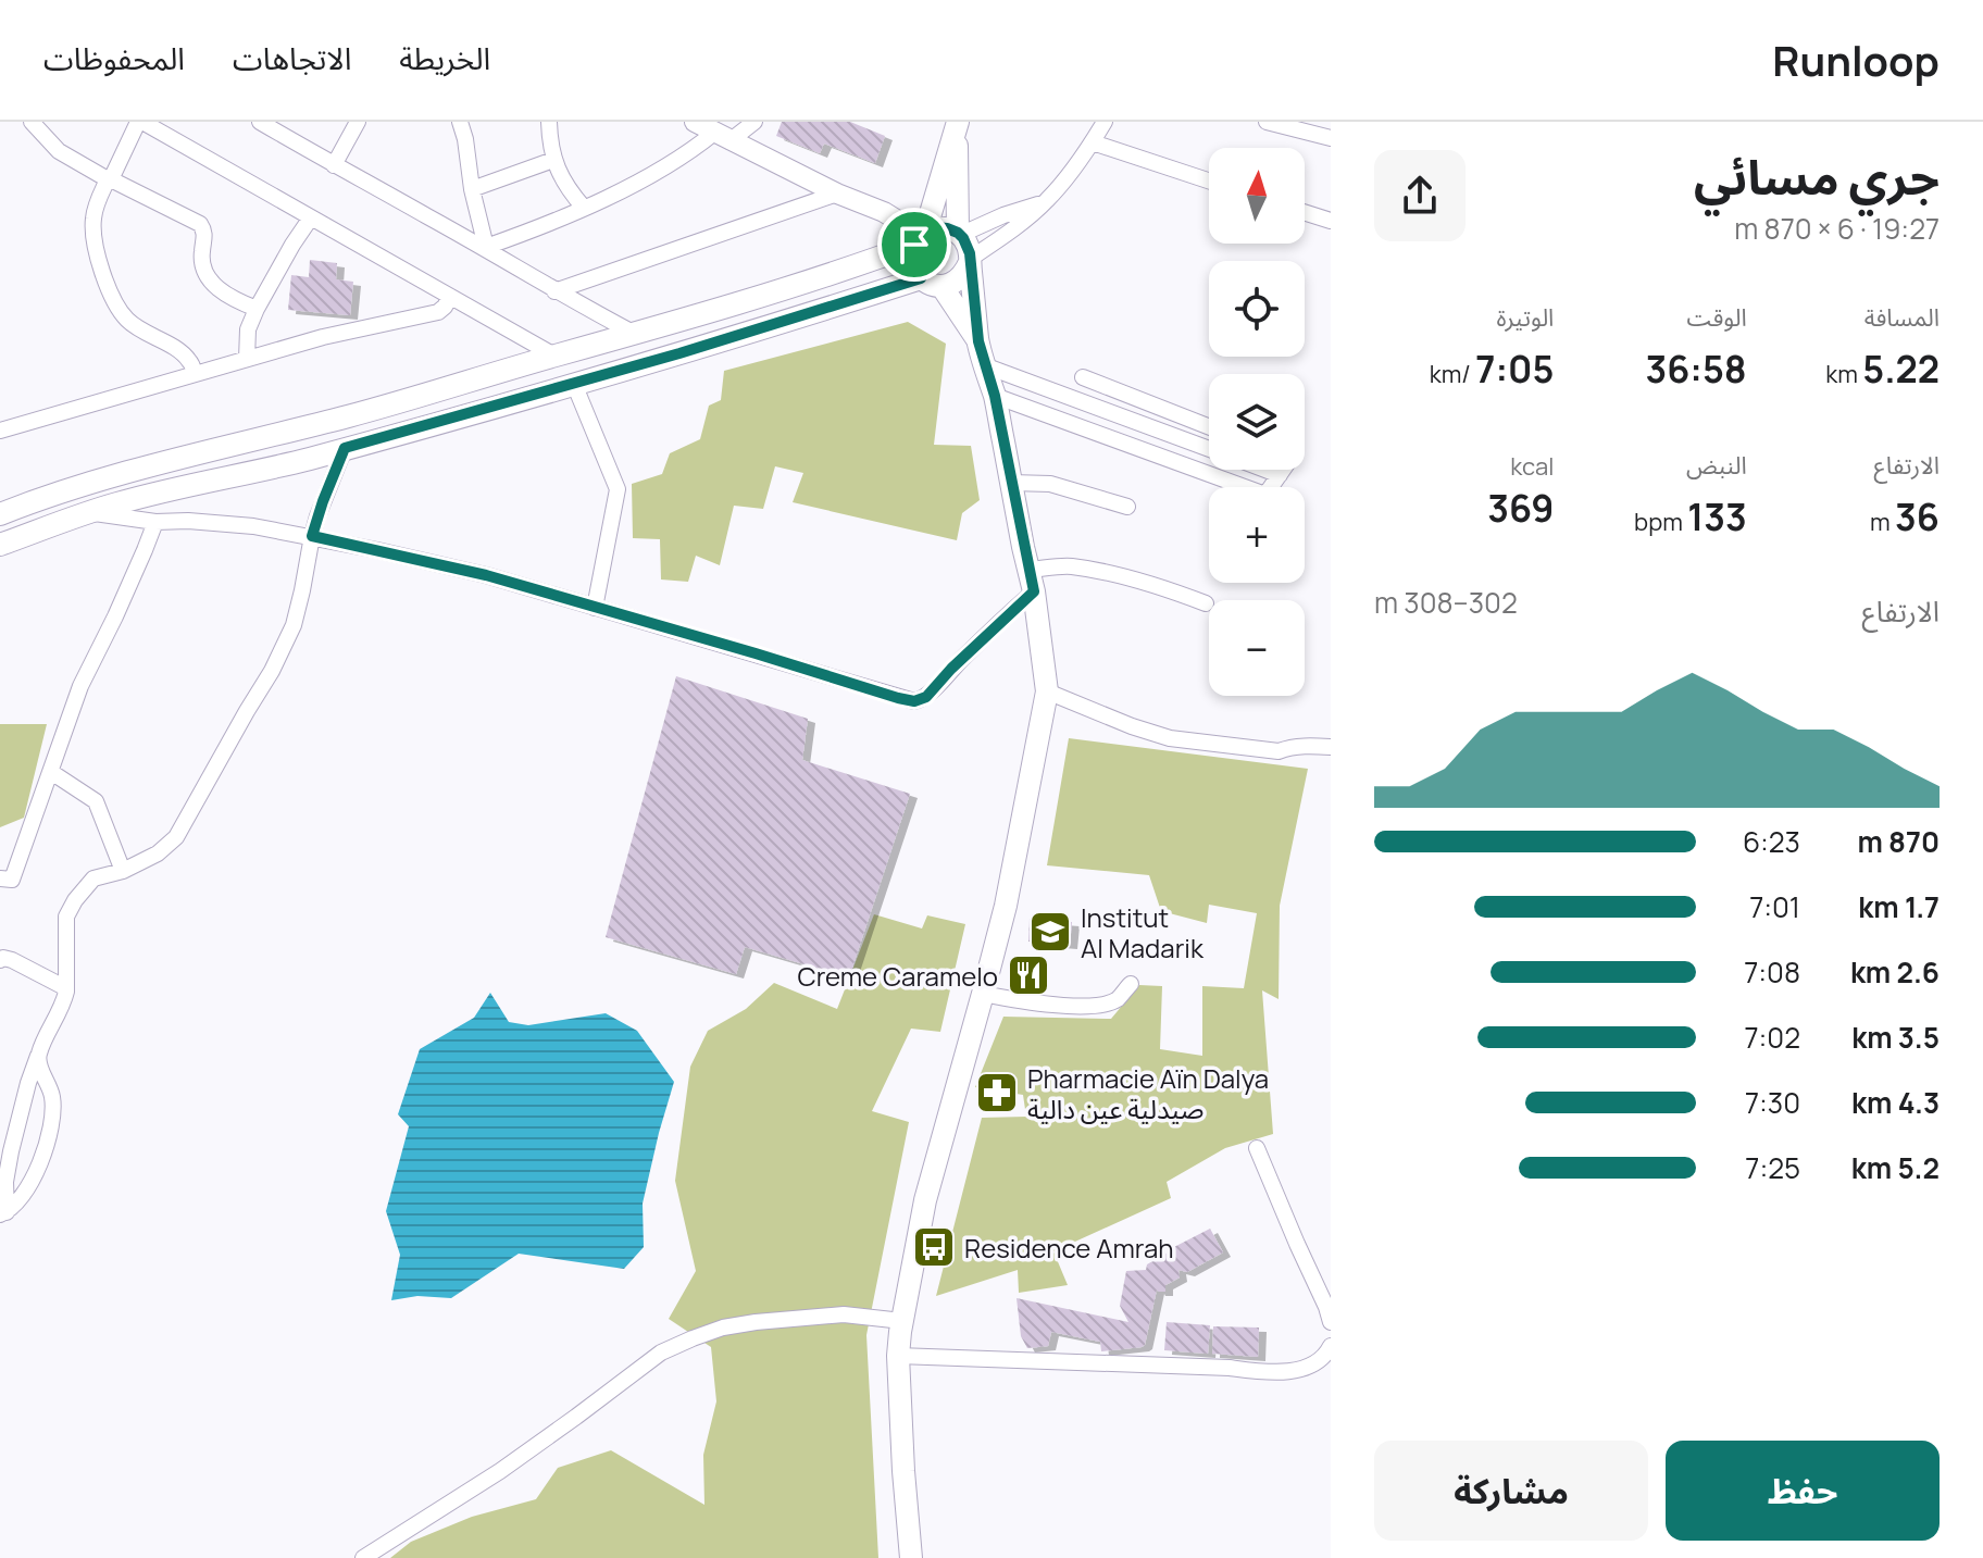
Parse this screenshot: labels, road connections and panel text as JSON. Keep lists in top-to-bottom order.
{
  "places": {
    "school or university": ["Institut Al Madarik"],
    "restaurant": ["Creme Caramelo"],
    "pharmacy": ["Pharmacie Aïn Dalya صيدلية عين دالية"],
    "bus stop": ["Residence Amrah"]
  },
  "north": "top",
  "page": {
    "header": "Runloop",
    "nav": ["الخريطة", "الاتجاهات", "المحفوظات"],
    "heading": ["جري مسائي", "19:27 · 6 × 870 m"],
    "map_buttons": ["+", "−"],
    "stats": [
      ["المسافة", "5.22 km"],
      ["الوقت", "36:58"],
      ["الوتيرة", "7:05 /km"],
      ["الارتفاع", "36 m"],
      ["النبض", "133 bpm"],
      ["kcal", "369"]
    ],
    "chart": ["الارتفاع", "302–308 m"],
    "list": [
      {
        "name": "870 m",
        "note": "6:23"
      },
      {
        "name": "1.7 km",
        "note": "7:01"
      },
      {
        "name": "2.6 km",
        "note": "7:08"
      },
      {
        "name": "3.5 km",
        "note": "7:02"
      },
      {
        "name": "4.3 km",
        "note": "7:30"
      },
      {
        "name": "5.2 km",
        "note": "7:25"
      }
    ],
    "buttons": ["حفظ", "مشاركة"]
  }
}
